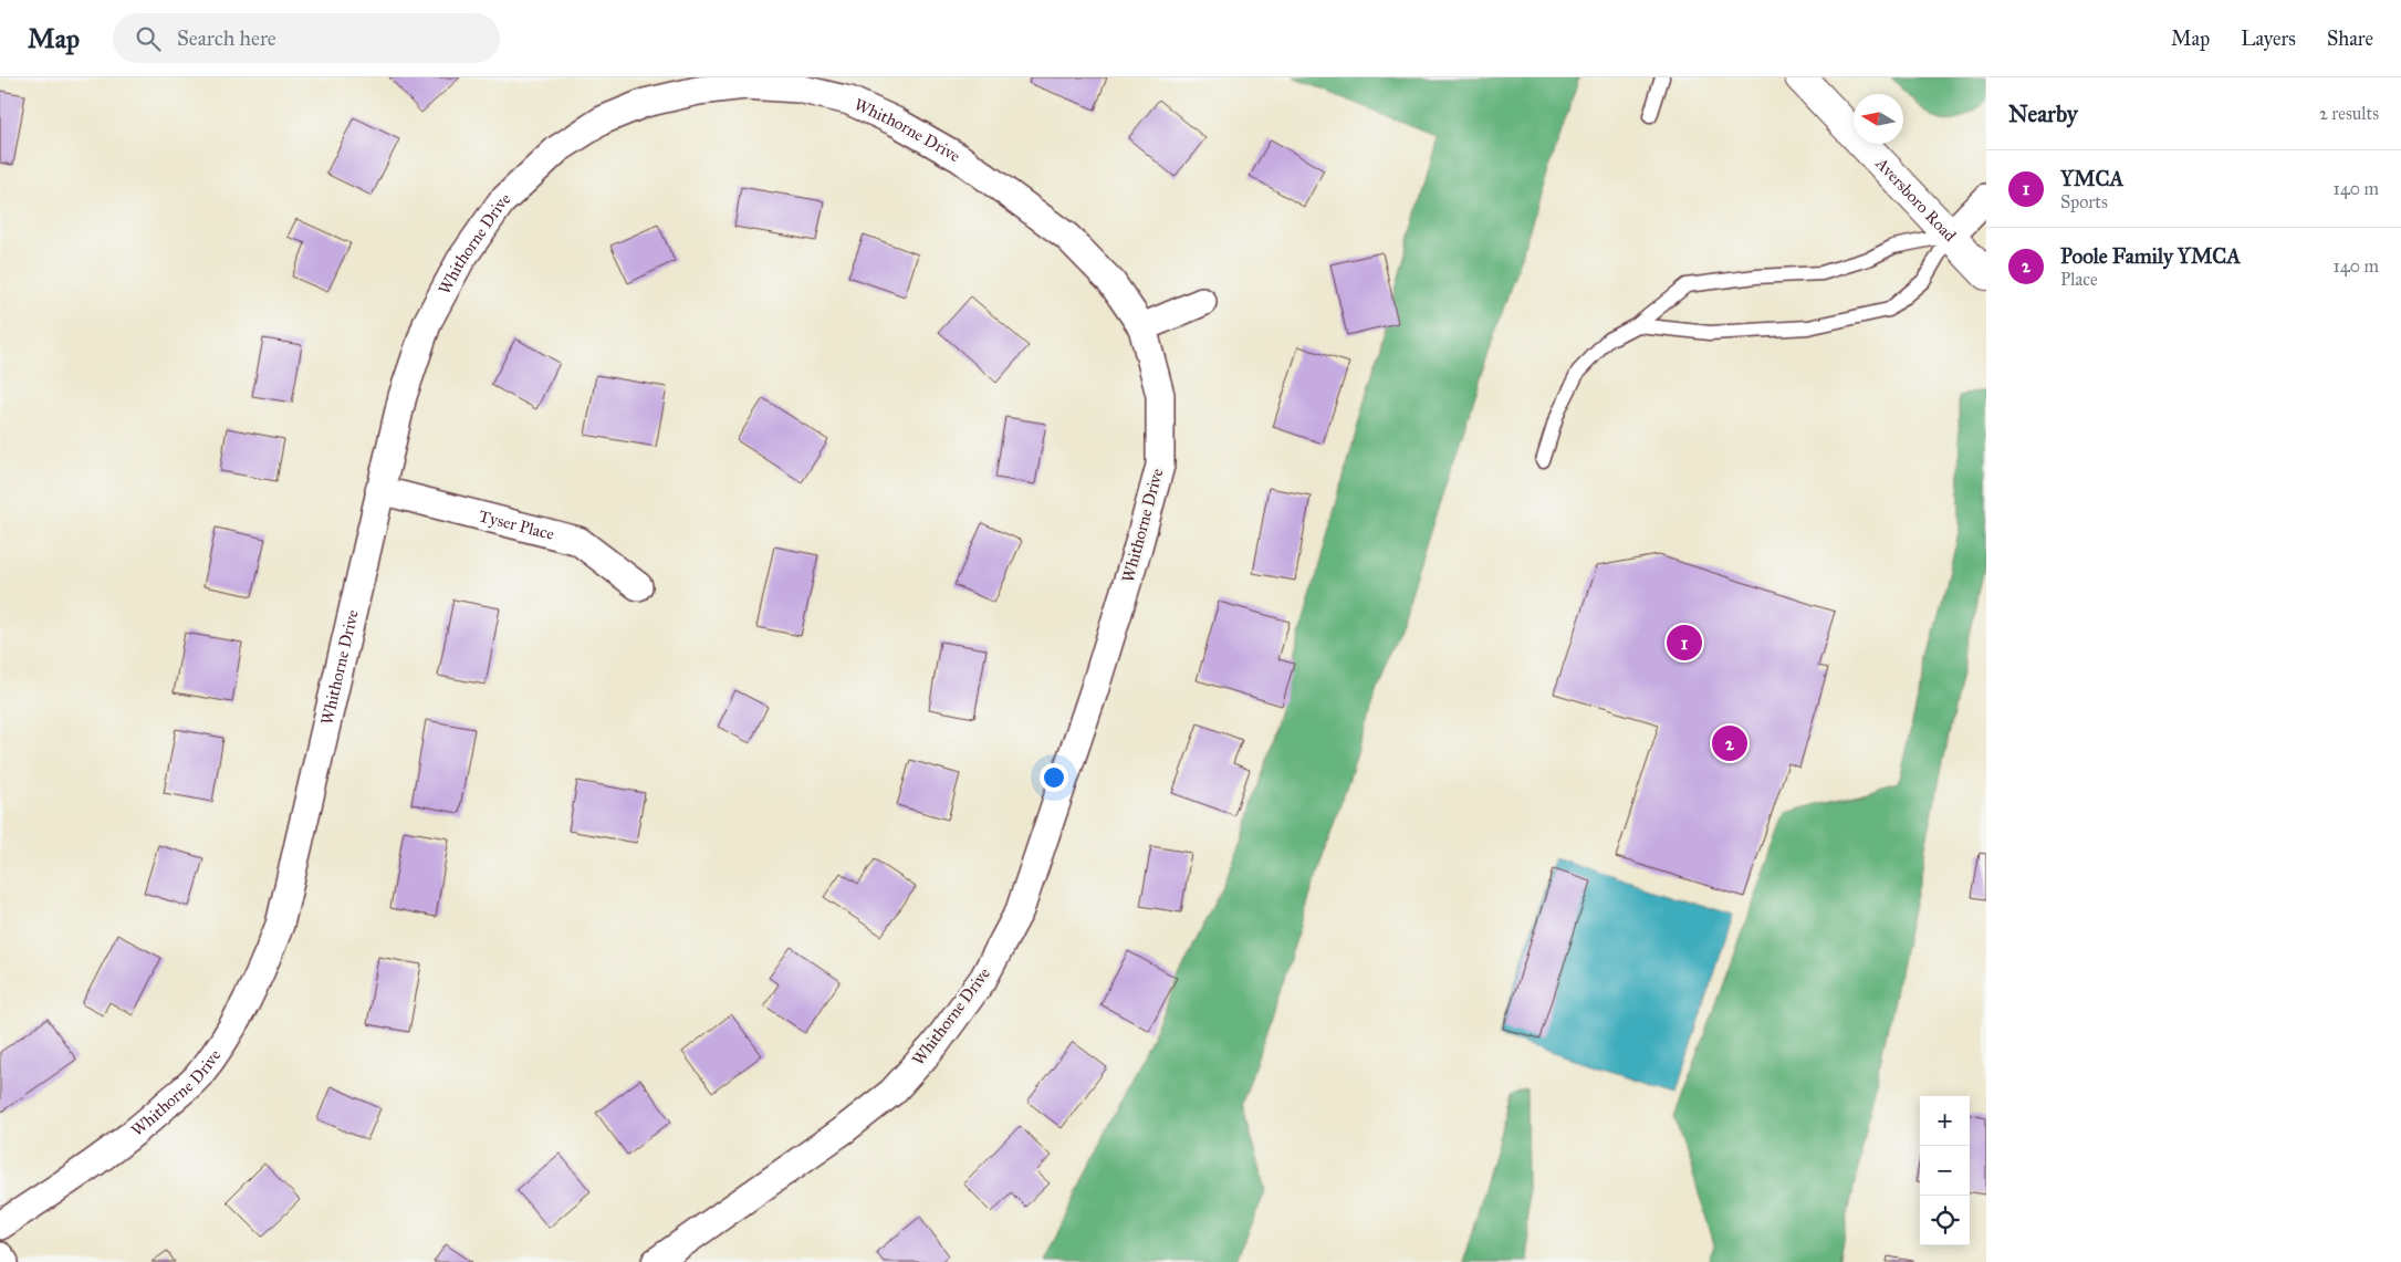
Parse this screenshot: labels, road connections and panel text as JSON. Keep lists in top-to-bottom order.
{
  "streets": {
    "street": ["Whithorne Drive", "Aversboro Road", "Tyser Place"]
  },
  "crossings": [
    ["Whithorne Drive", "Tyser Place"]
  ],
  "north": "left",
  "page": {
    "header": "Map",
    "search": "Search here",
    "nav": ["Map", "Layers", "Share"],
    "heading": ["Nearby", "2 results"],
    "list": [
      {
        "mark": "1",
        "name": "YMCA",
        "note": "Sports",
        "value": "140 m"
      },
      {
        "mark": "2",
        "name": "Poole Family YMCA",
        "note": "Place",
        "value": "140 m"
      }
    ],
    "pins": ["1", "2"],
    "map_buttons": ["+", "−"]
  }
}
